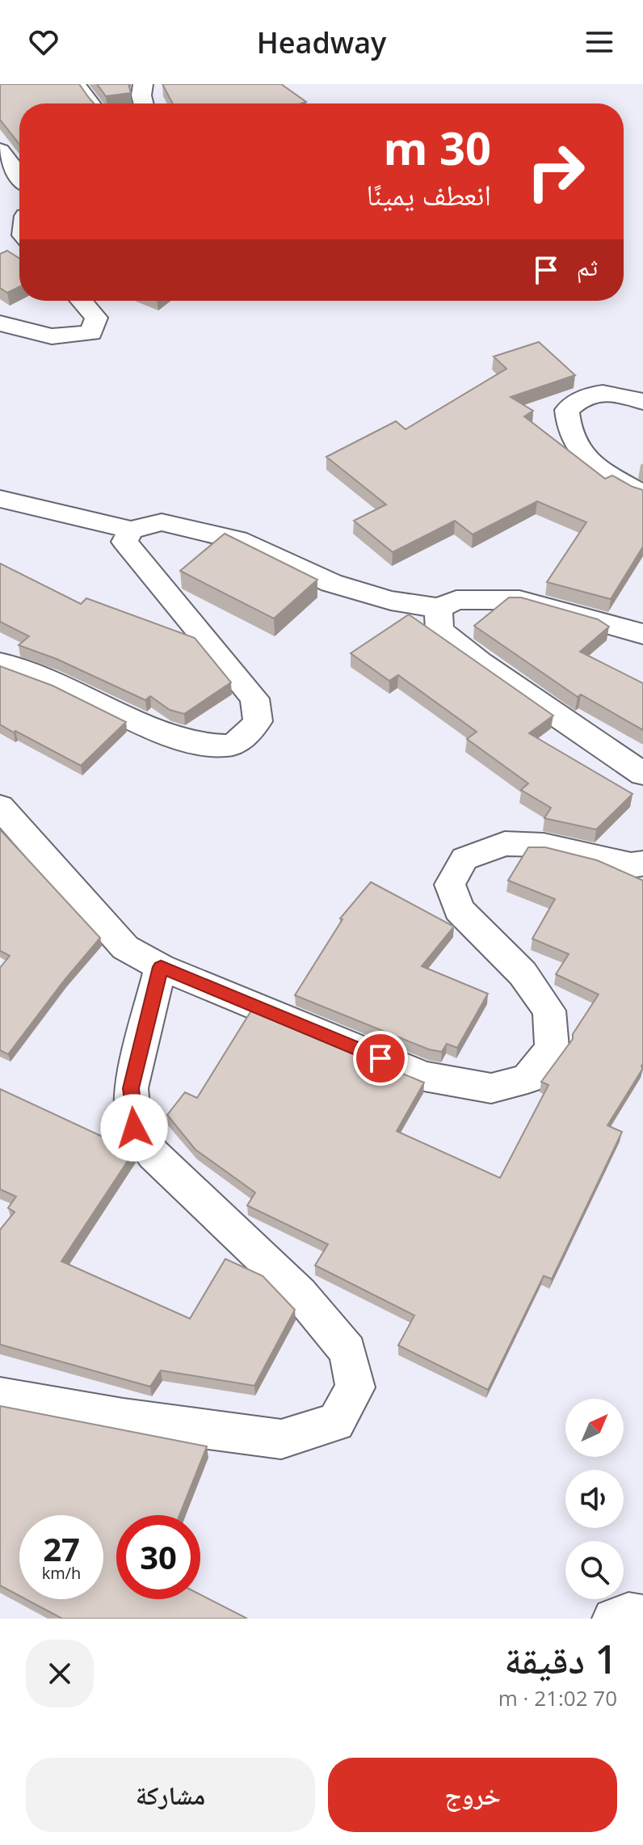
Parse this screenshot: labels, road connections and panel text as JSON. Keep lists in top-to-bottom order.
{
  "north": "top right",
  "page": {
    "header": "Headway",
    "turn": ["30 m", "انعطف يمينًا"],
    "then": "ثم",
    "speed": "27 km/h",
    "limit": "30",
    "heading": ["1 دقيقة", "70 m · 21:02"],
    "buttons": ["خروج", "مشاركة"]
  }
}
